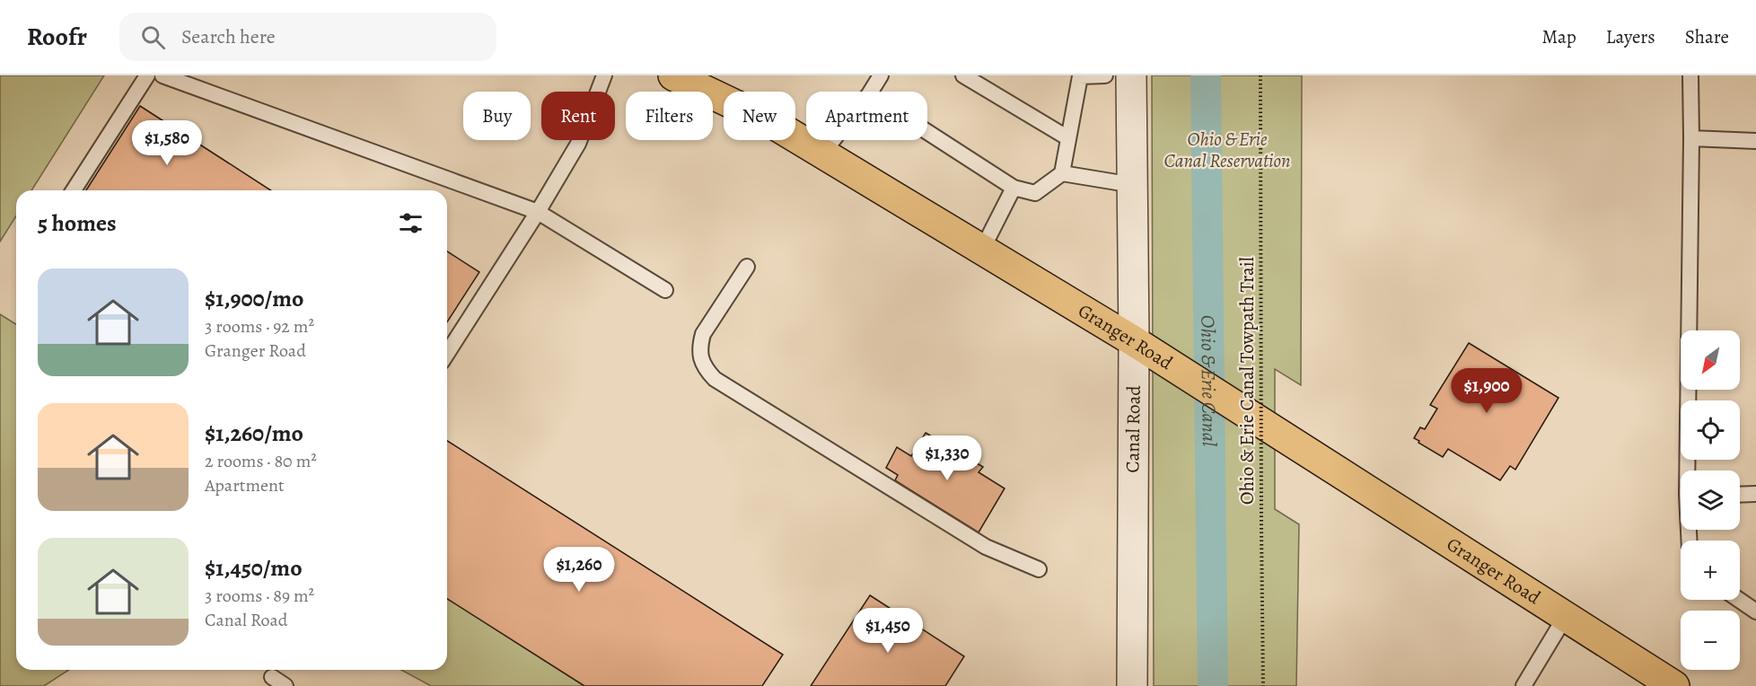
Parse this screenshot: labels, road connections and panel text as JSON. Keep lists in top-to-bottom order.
{
  "streets": {
    "main road": ["Granger Road"],
    "street": ["Canal Road"],
    "path": ["Ohio & Erie Canal Towpath Trail"]
  },
  "crossings": [
    ["Granger Road", "Canal Road"]
  ],
  "water": ["Ohio & Erie Canal"],
  "parks": ["Ohio & Erie Canal Reservation"],
  "north": "bottom left",
  "page": {
    "header": "Roofr",
    "search": "Search here",
    "nav": ["Map", "Layers", "Share"],
    "chip": [
      "Buy",
      "Rent",
      "Filters",
      "New",
      "Apartment"
    ],
    "price": [
      "$1,580",
      "$1,900",
      "$1,330",
      "$1,260",
      "$1,450"
    ],
    "heading": "5 homes",
    "list": [
      {
        "name": "$1,900/mo",
        "note": "3 rooms · 92 m² · Granger Road"
      },
      {
        "name": "$1,260/mo",
        "note": "2 rooms · 80 m² · Apartment"
      },
      {
        "name": "$1,450/mo",
        "note": "3 rooms · 89 m² · Canal Road"
      }
    ],
    "map_buttons": ["+", "−"]
  }
}
